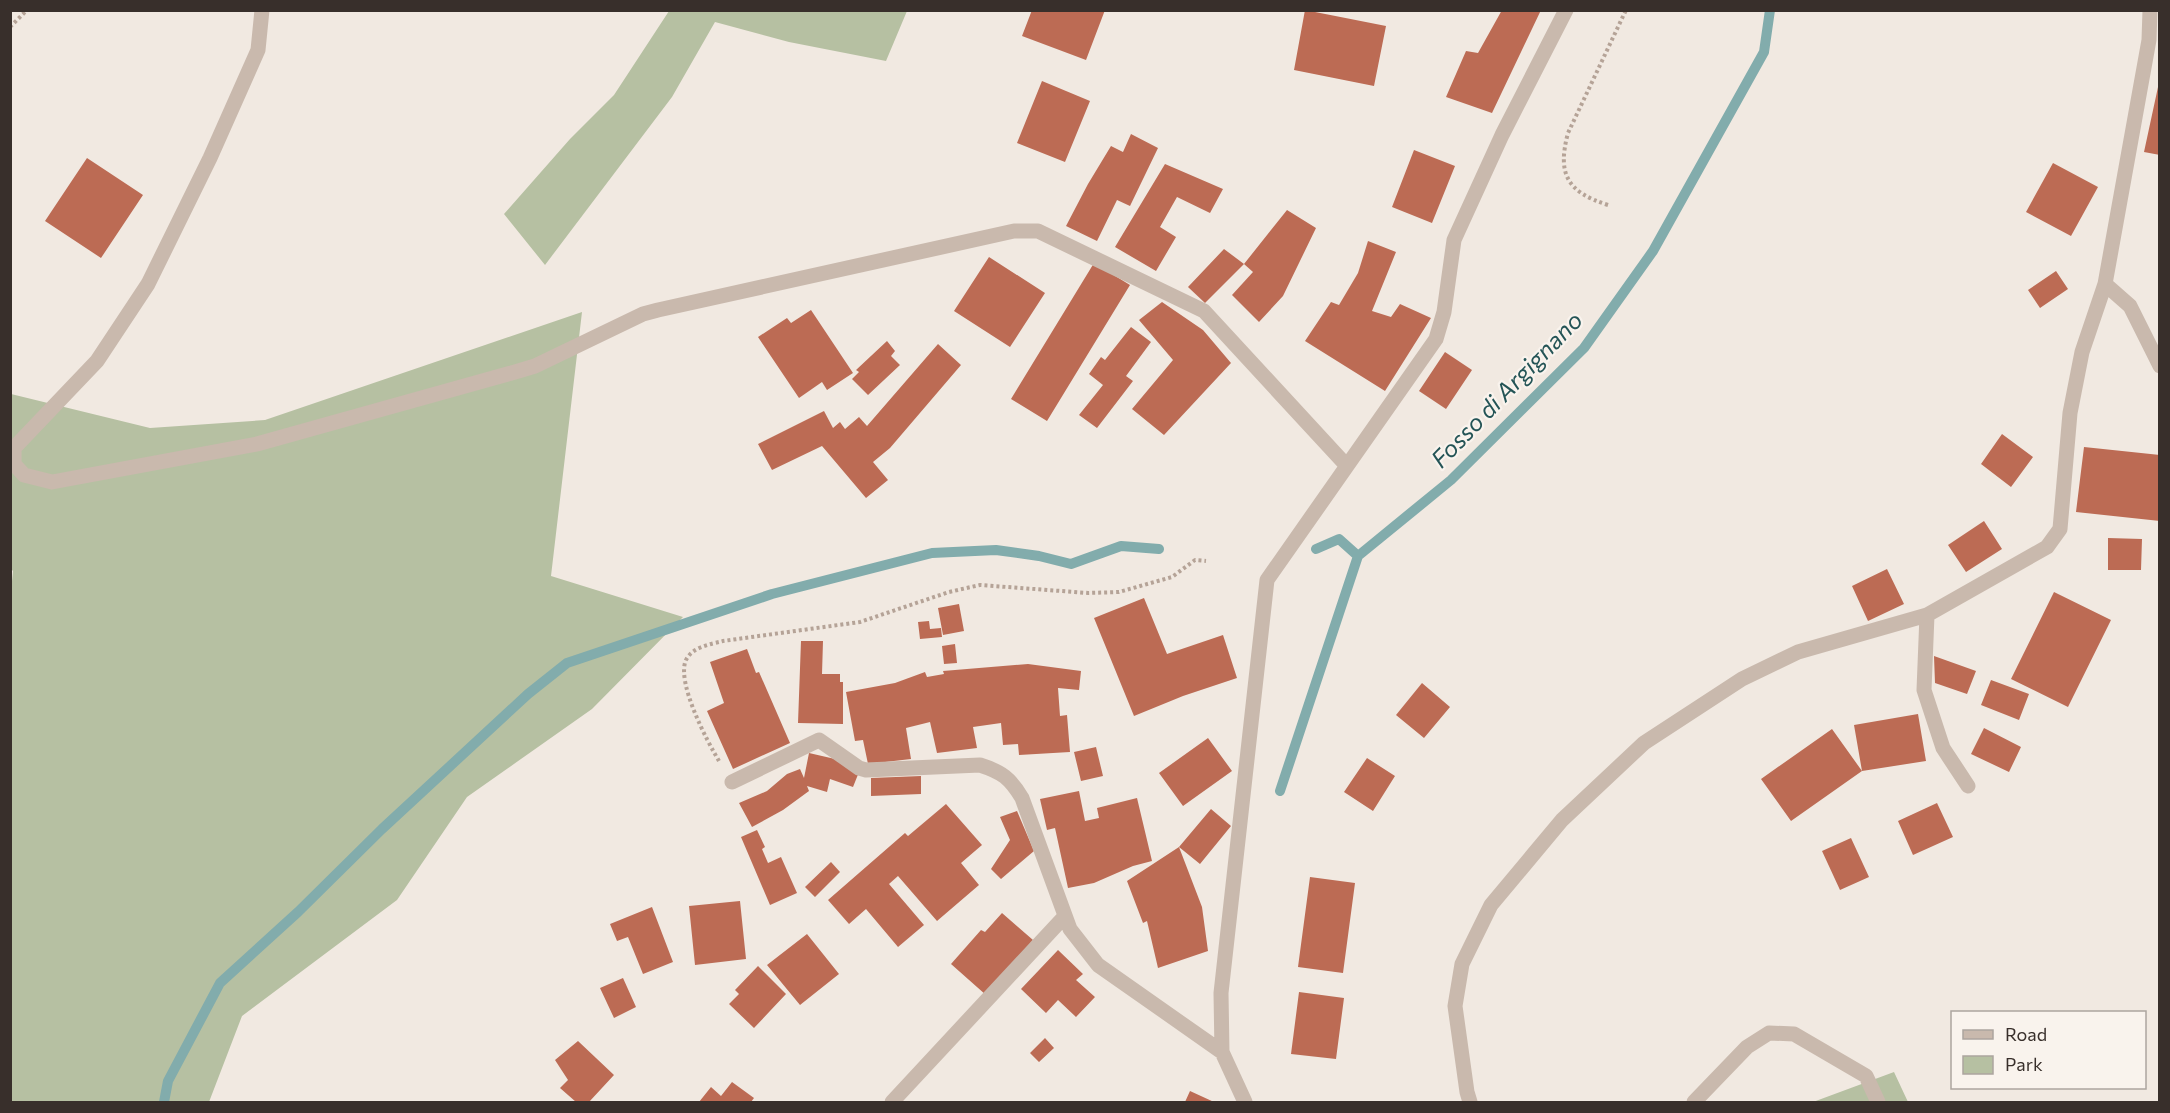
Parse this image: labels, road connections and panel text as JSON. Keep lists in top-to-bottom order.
{
  "water": ["Fosso di Argignano"],
  "legend": ["Road", "Park"]
}
